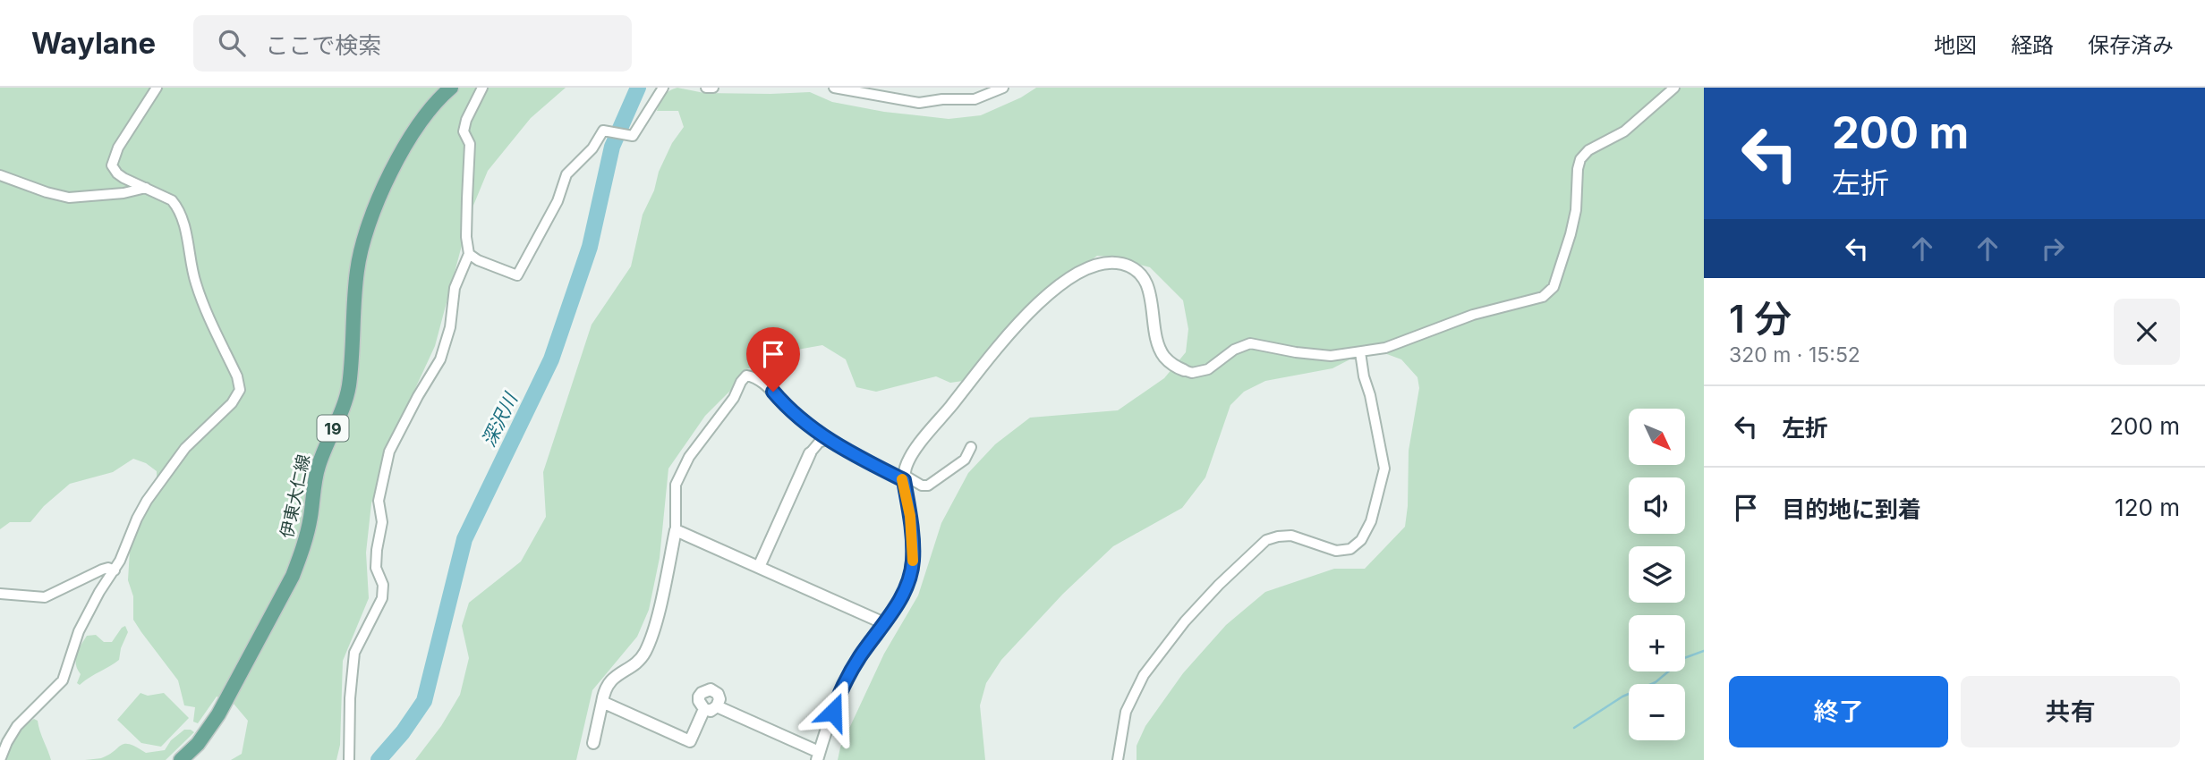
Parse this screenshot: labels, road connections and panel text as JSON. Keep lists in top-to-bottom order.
{
  "streets": {
    "main road": ["19", "伊東大仁線"]
  },
  "water": ["深沢川"],
  "north": "bottom right",
  "page": {
    "header": "Waylane",
    "search": "ここで検索",
    "nav": ["地図", "経路", "保存済み"],
    "turn": ["200 m", "左折"],
    "heading": ["1 分", "320 m · 15:52"],
    "list": [
      {
        "name": "左折",
        "value": "200 m"
      },
      {
        "name": "目的地に到着",
        "value": "120 m"
      }
    ],
    "map_buttons": ["+", "−"],
    "buttons": ["終了", "共有"]
  }
}
